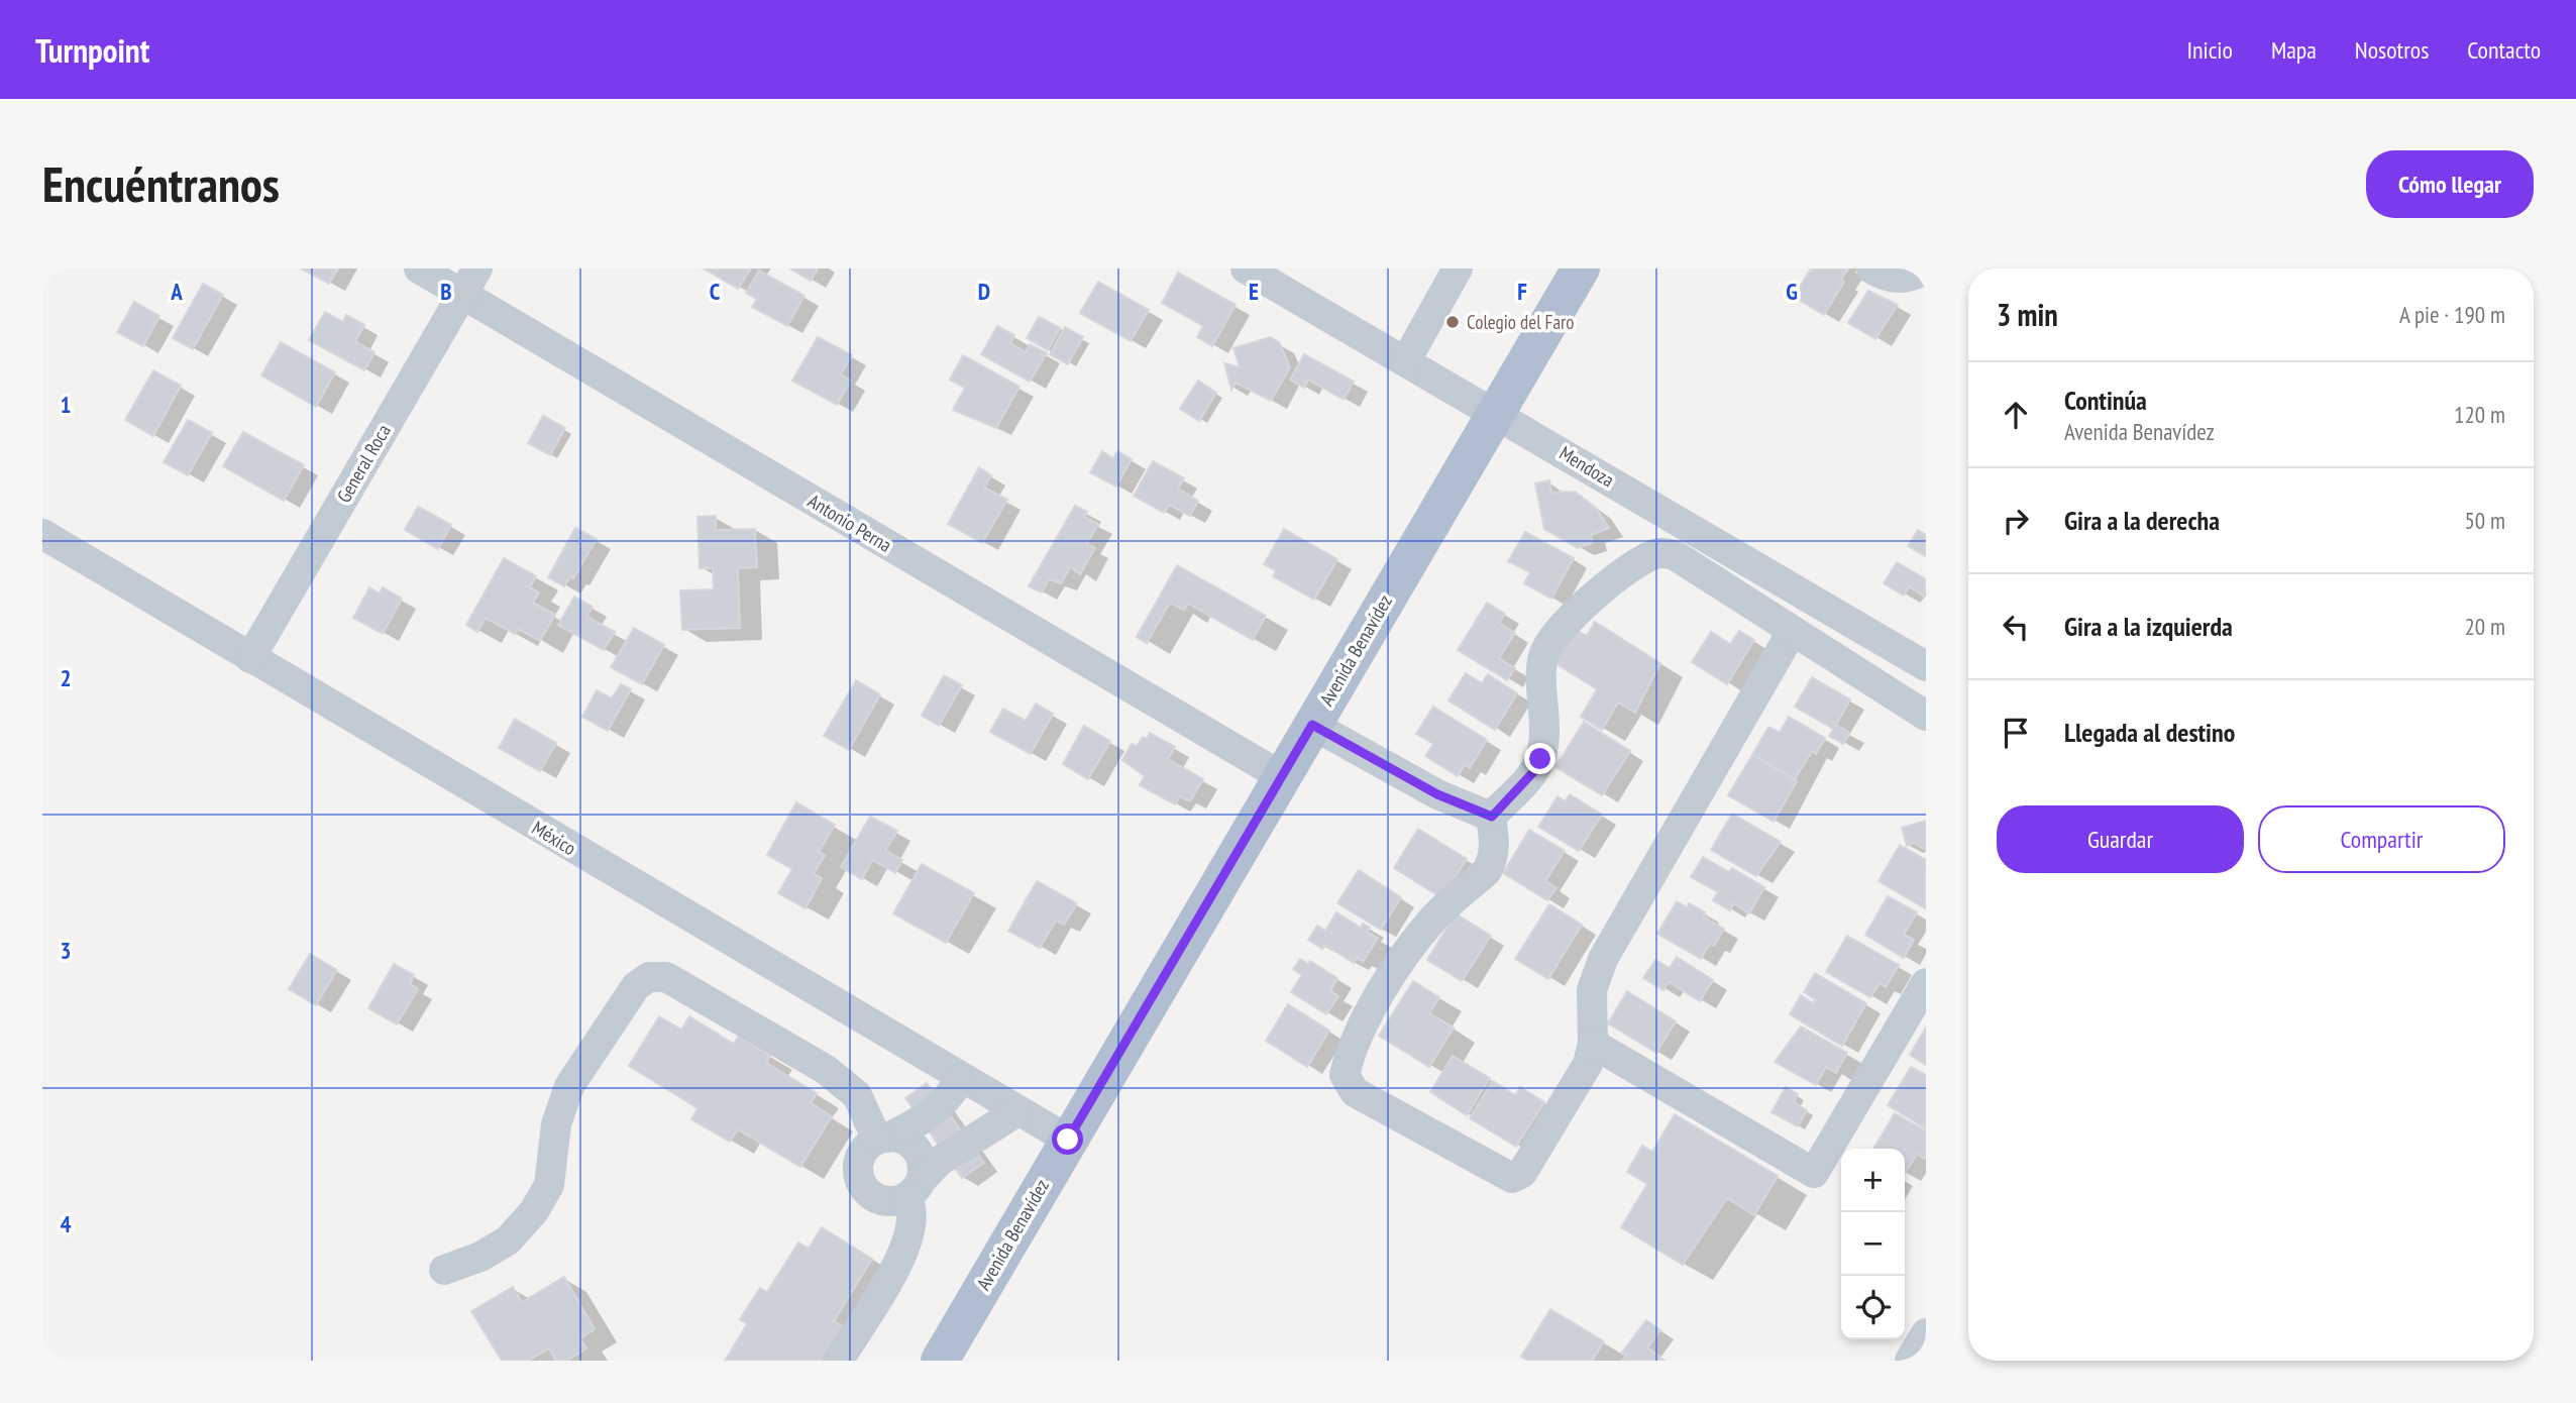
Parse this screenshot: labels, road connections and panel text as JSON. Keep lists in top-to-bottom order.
{
  "streets": {
    "main road": ["Avenida Benavídez"],
    "street": [
      "General Roca",
      "Mendoza",
      "Antonio Perna",
      "México"
    ]
  },
  "crossings": [
    ["General Roca", "Antonio Perna"],
    ["General Roca", "México"],
    ["Mendoza", "Avenida Benavídez"],
    ["Antonio Perna", "Avenida Benavídez"],
    ["Avenida Benavídez", "México"]
  ],
  "places": ["Colegio del Faro"],
  "page": {
    "header": "Turnpoint",
    "nav": [
      "Inicio",
      "Mapa",
      "Nosotros",
      "Contacto"
    ],
    "buttons": [
      "Cómo llegar",
      ["Guardar", "Compartir"]
    ],
    "title": "Encuéntranos",
    "heading": ["3 min", "A pie · 190 m"],
    "list": [
      ["Continúa", "Avenida Benavídez", "120 m"],
      ["Gira a la derecha", "50 m"],
      ["Gira a la izquierda", "20 m"],
      "Llegada al destino"
    ],
    "map_buttons": ["+", "−"]
  },
  "grid": {
    "columns": [
      "A",
      "B",
      "C",
      "D",
      "E",
      "F",
      "G"
    ],
    "rows": [
      "1",
      "2",
      "3",
      "4"
    ]
  }
}
